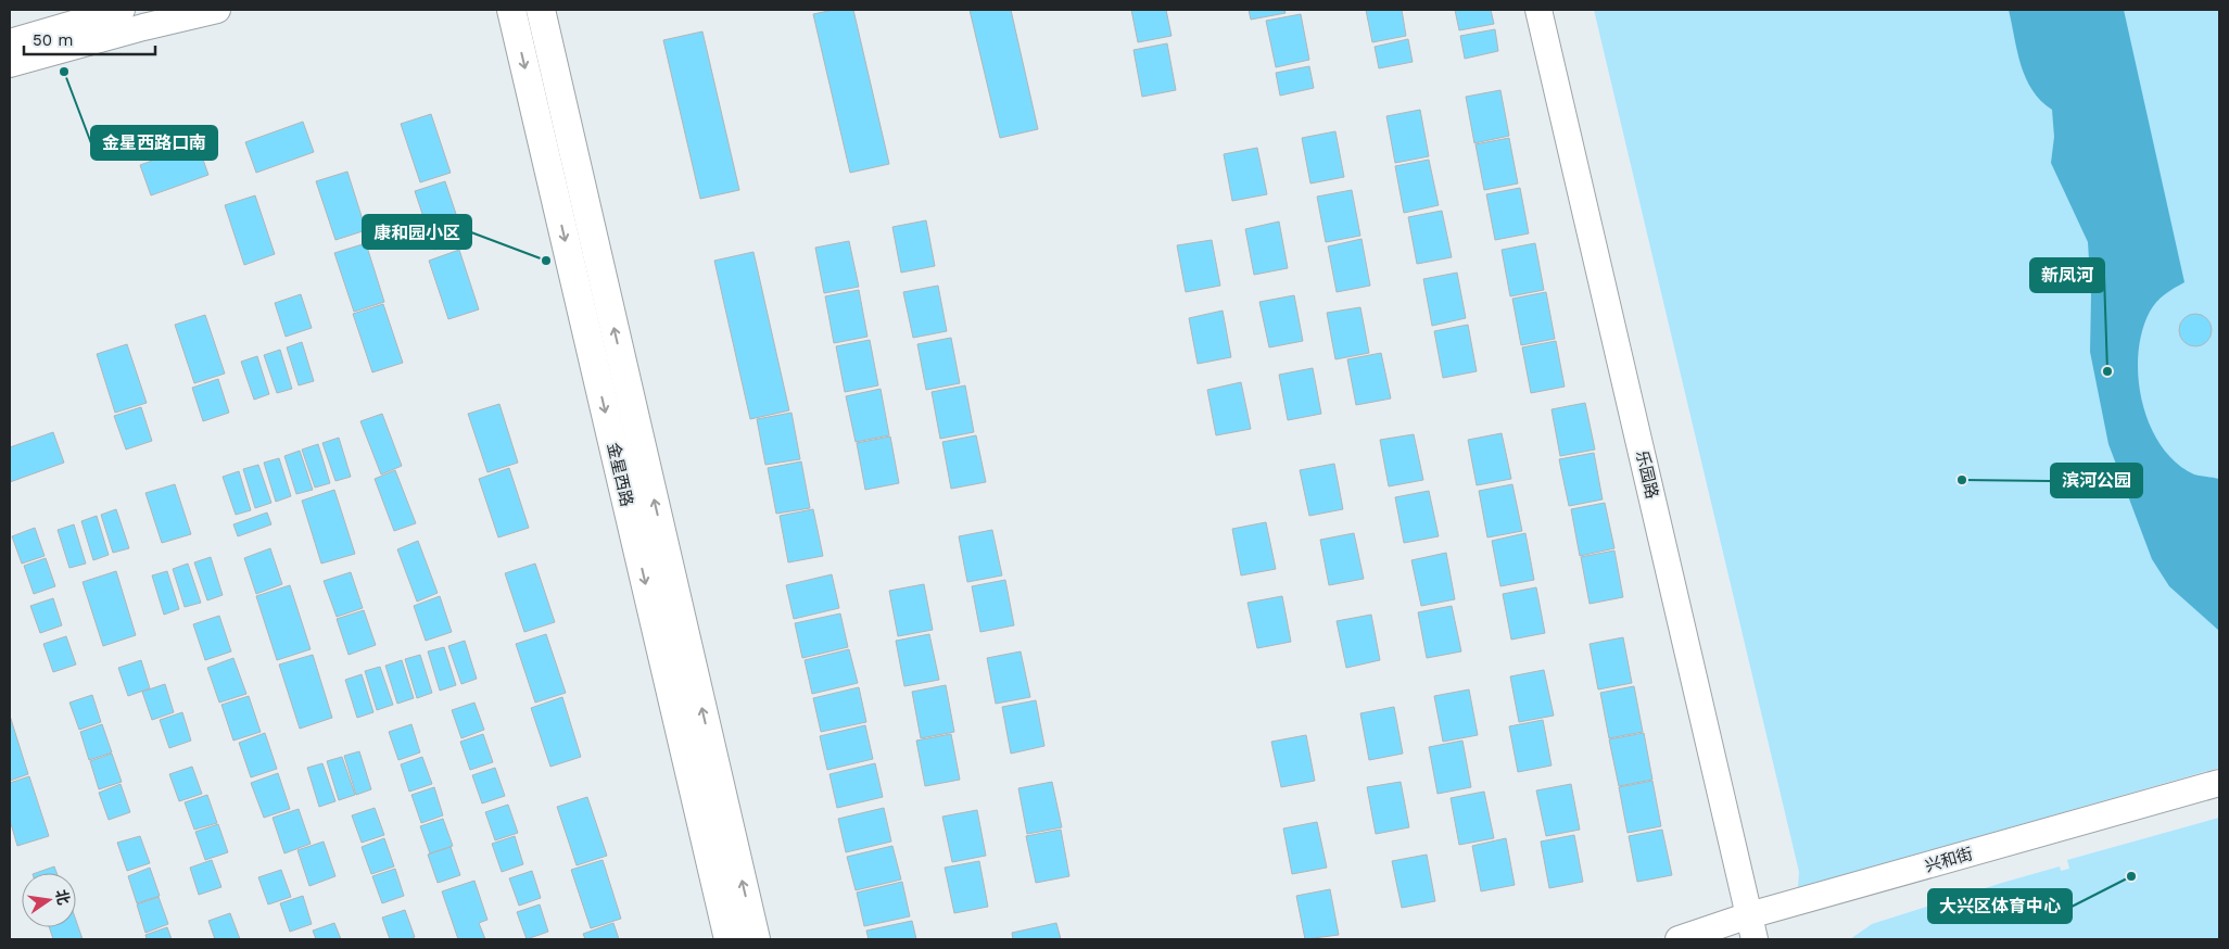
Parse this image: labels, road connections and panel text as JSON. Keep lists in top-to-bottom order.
{
  "streets": {
    "main road": ["金星西路"],
    "street": ["乐园路", "兴和街"]
  },
  "crossings": [
    ["乐园路", "兴和街"]
  ],
  "places": [
    "金星西路口南",
    "康和园小区",
    "新凤河",
    "滨河公园",
    "大兴区体育中心"
  ],
  "scale_bar": "50 m",
  "north": "right"
}
